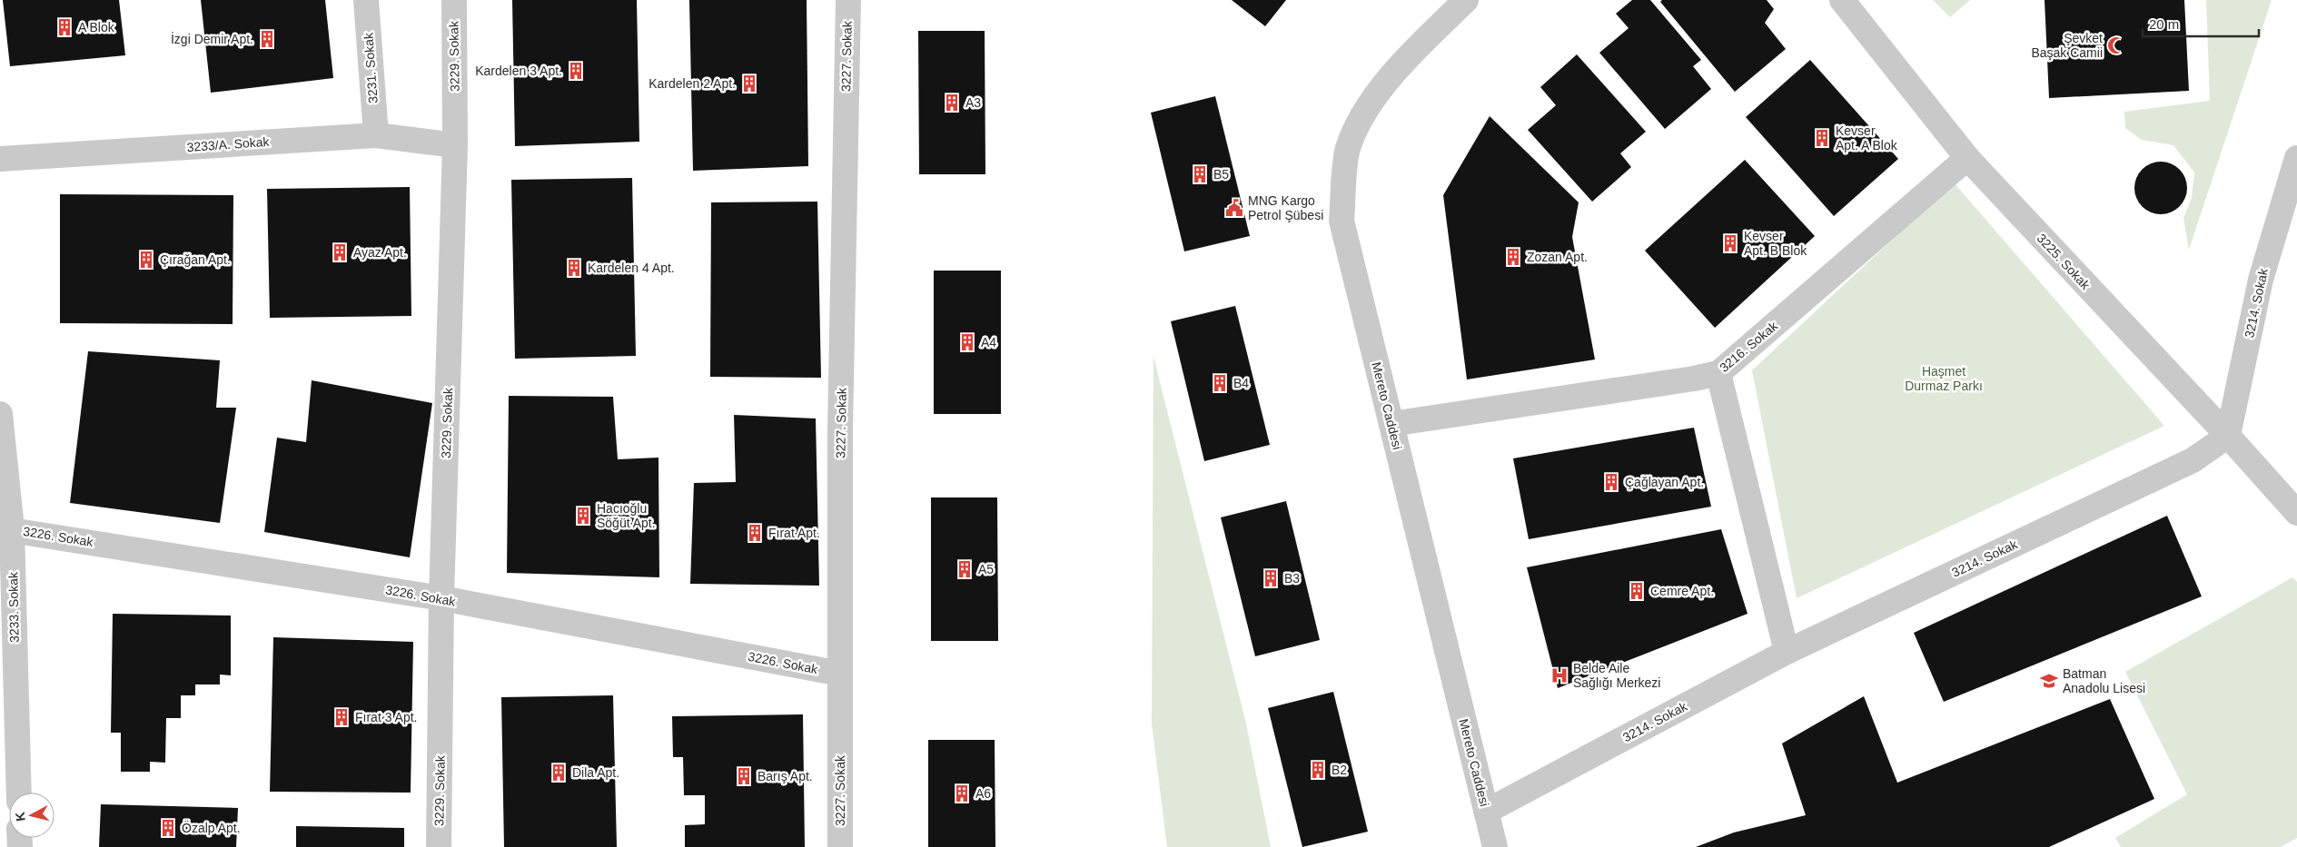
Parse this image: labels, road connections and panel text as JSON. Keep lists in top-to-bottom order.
{
  "streets": {
    "street": [
      "3229. Sokak",
      "3227. Sokak",
      "3231. Sokak",
      "3233/A. Sokak",
      "3225. Sokak",
      "3214. Sokak",
      "3216. Sokak",
      "Mereto Caddesi",
      "3226. Sokak",
      "3233. Sokak"
    ]
  },
  "crossings": [
    ["3229. Sokak", "3233/A. Sokak"],
    ["3229. Sokak", "3226. Sokak"],
    ["3227. Sokak", "3226. Sokak"],
    ["3231. Sokak", "3233/A. Sokak"],
    ["3225. Sokak", "3214. Sokak"],
    ["3225. Sokak", "3216. Sokak"],
    ["3214. Sokak", "Mereto Caddesi"],
    ["3216. Sokak", "Mereto Caddesi"],
    ["3226. Sokak", "3233. Sokak"]
  ],
  "parks": ["Haşmet Durmaz Parkı"],
  "places": {
    "building": [
      "A Blok",
      "İzgi Demir Apt.",
      "Kardelen 3 Apt.",
      "Kardelen 2 Apt.",
      "A3",
      "Kevser Apt. A Blok",
      "B5",
      "Kevser Apt. B Blok",
      "Ayaz Apt.",
      "Zozan Apt.",
      "Çırağan Apt.",
      "Kardelen 4 Apt.",
      "A4",
      "B4",
      "Çağlayan Apt.",
      "Hacıoğlu Söğüt Apt.",
      "Fırat Apt.",
      "A5",
      "B3",
      "Cemre Apt.",
      "Fırat 3 Apt.",
      "B2",
      "Dila Apt.",
      "Barış Apt.",
      "A6",
      "Özalp Apt."
    ],
    "mosque": ["Şevket Başak Camii"],
    "public building": ["MNG Kargo Petrol Şübesi"],
    "hospital": ["Belde Aile Sağlığı Merkezi"],
    "school or university": ["Batman Anadolu Lisesi"]
  },
  "scale_bar": "20 m",
  "north": "left"
}
